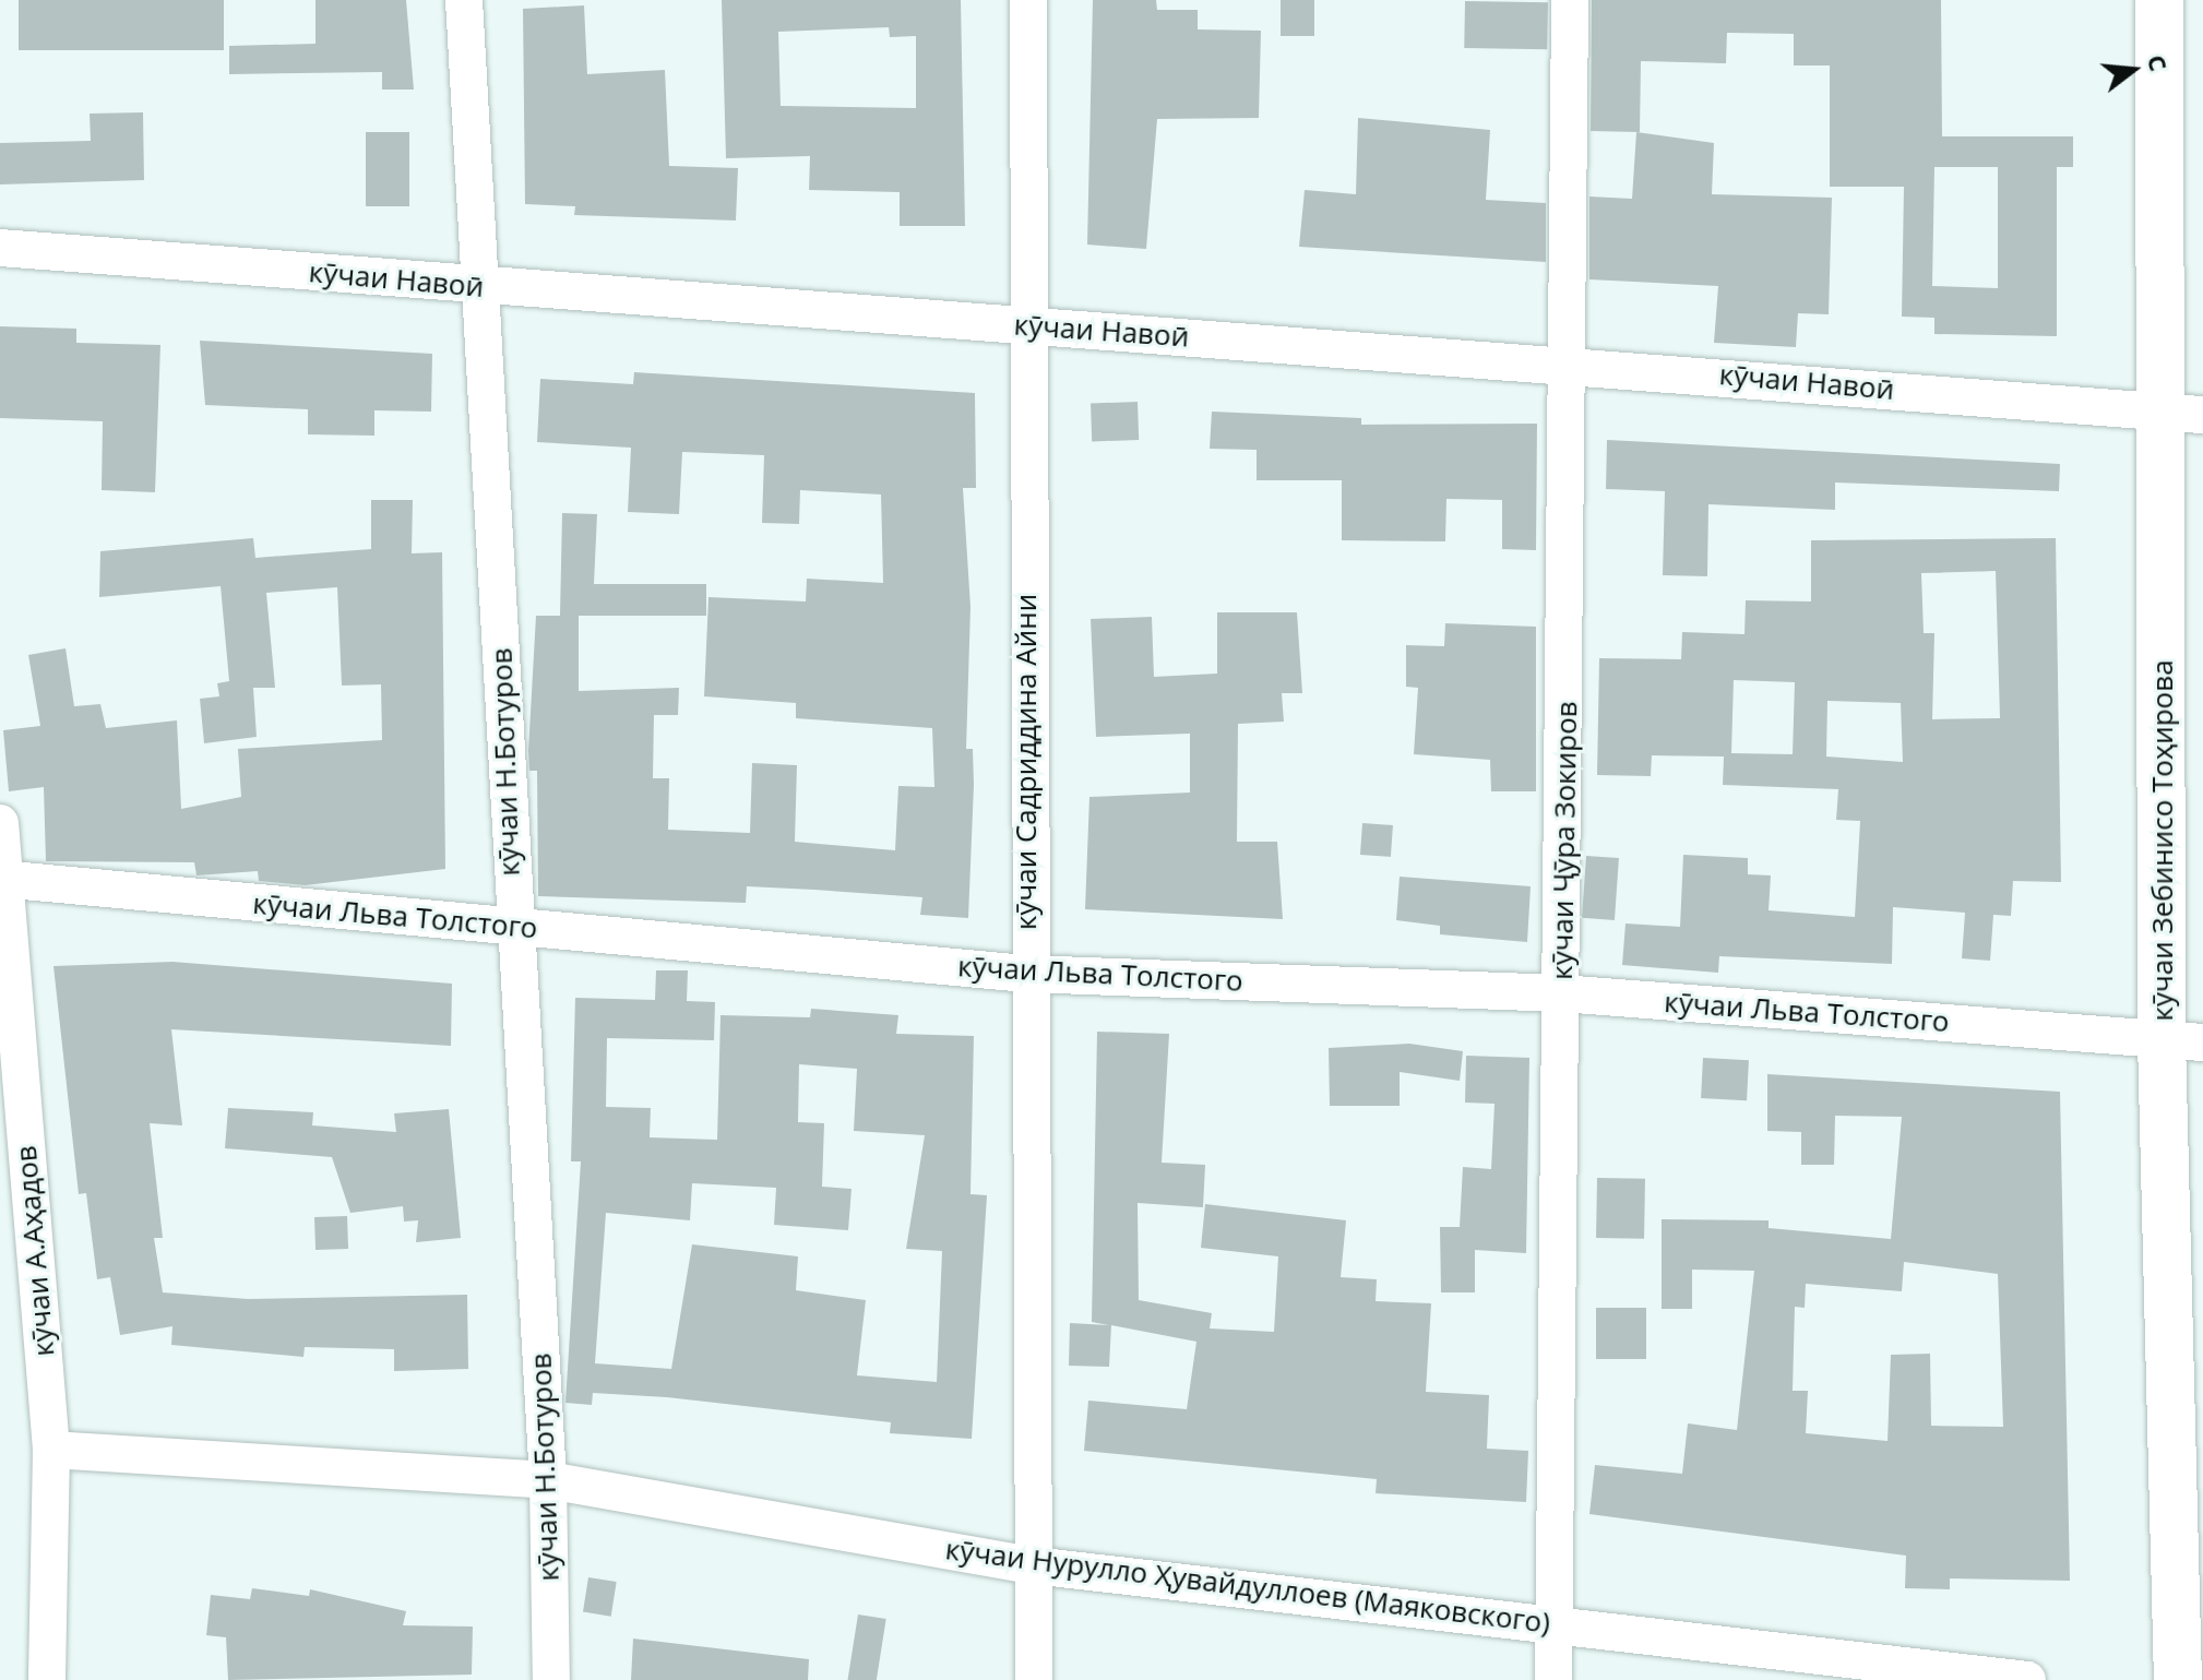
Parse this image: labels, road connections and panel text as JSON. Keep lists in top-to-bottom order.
{
  "streets": {
    "main road": ["кӯчаи Зебинисо Тоҳирова"],
    "street": [
      "кӯчаи Навоӣ",
      "кӯчаи Н.Ботуров",
      "кӯчаи Садриддина Айни",
      "кӯчаи Ҷӯра Зокиров",
      "кӯчаи Льва Толстого",
      "кӯчаи А.Аҳадов",
      "кӯчаи Нурулло Ҳувайдуллоев (Маяковского)"
    ]
  },
  "crossings": [
    ["кӯчаи Навоӣ", "кӯчаи Н.Ботуров"],
    ["кӯчаи Навоӣ", "кӯчаи Садриддина Айни"],
    ["кӯчаи Навоӣ", "кӯчаи Ҷӯра Зокиров"],
    ["кӯчаи Навоӣ", "кӯчаи Зебинисо Тоҳирова"],
    ["кӯчаи Н.Ботуров", "кӯчаи Льва Толстого"],
    ["кӯчаи Н.Ботуров", "кӯчаи Нурулло Ҳувайдуллоев (Маяковского)"],
    ["кӯчаи Садриддина Айни", "кӯчаи Льва Толстого"],
    ["кӯчаи Садриддина Айни", "кӯчаи Нурулло Ҳувайдуллоев (Маяковского)"],
    ["кӯчаи Ҷӯра Зокиров", "кӯчаи Льва Толстого"],
    ["кӯчаи Ҷӯра Зокиров", "кӯчаи Нурулло Ҳувайдуллоев (Маяковского)"],
    ["кӯчаи Зебинисо Тоҳирова", "кӯчаи Льва Толстого"],
    ["кӯчаи Льва Толстого", "кӯчаи А.Аҳадов"],
    ["кӯчаи А.Аҳадов", "кӯчаи Нурулло Ҳувайдуллоев (Маяковского)"]
  ],
  "north": "right"
}
